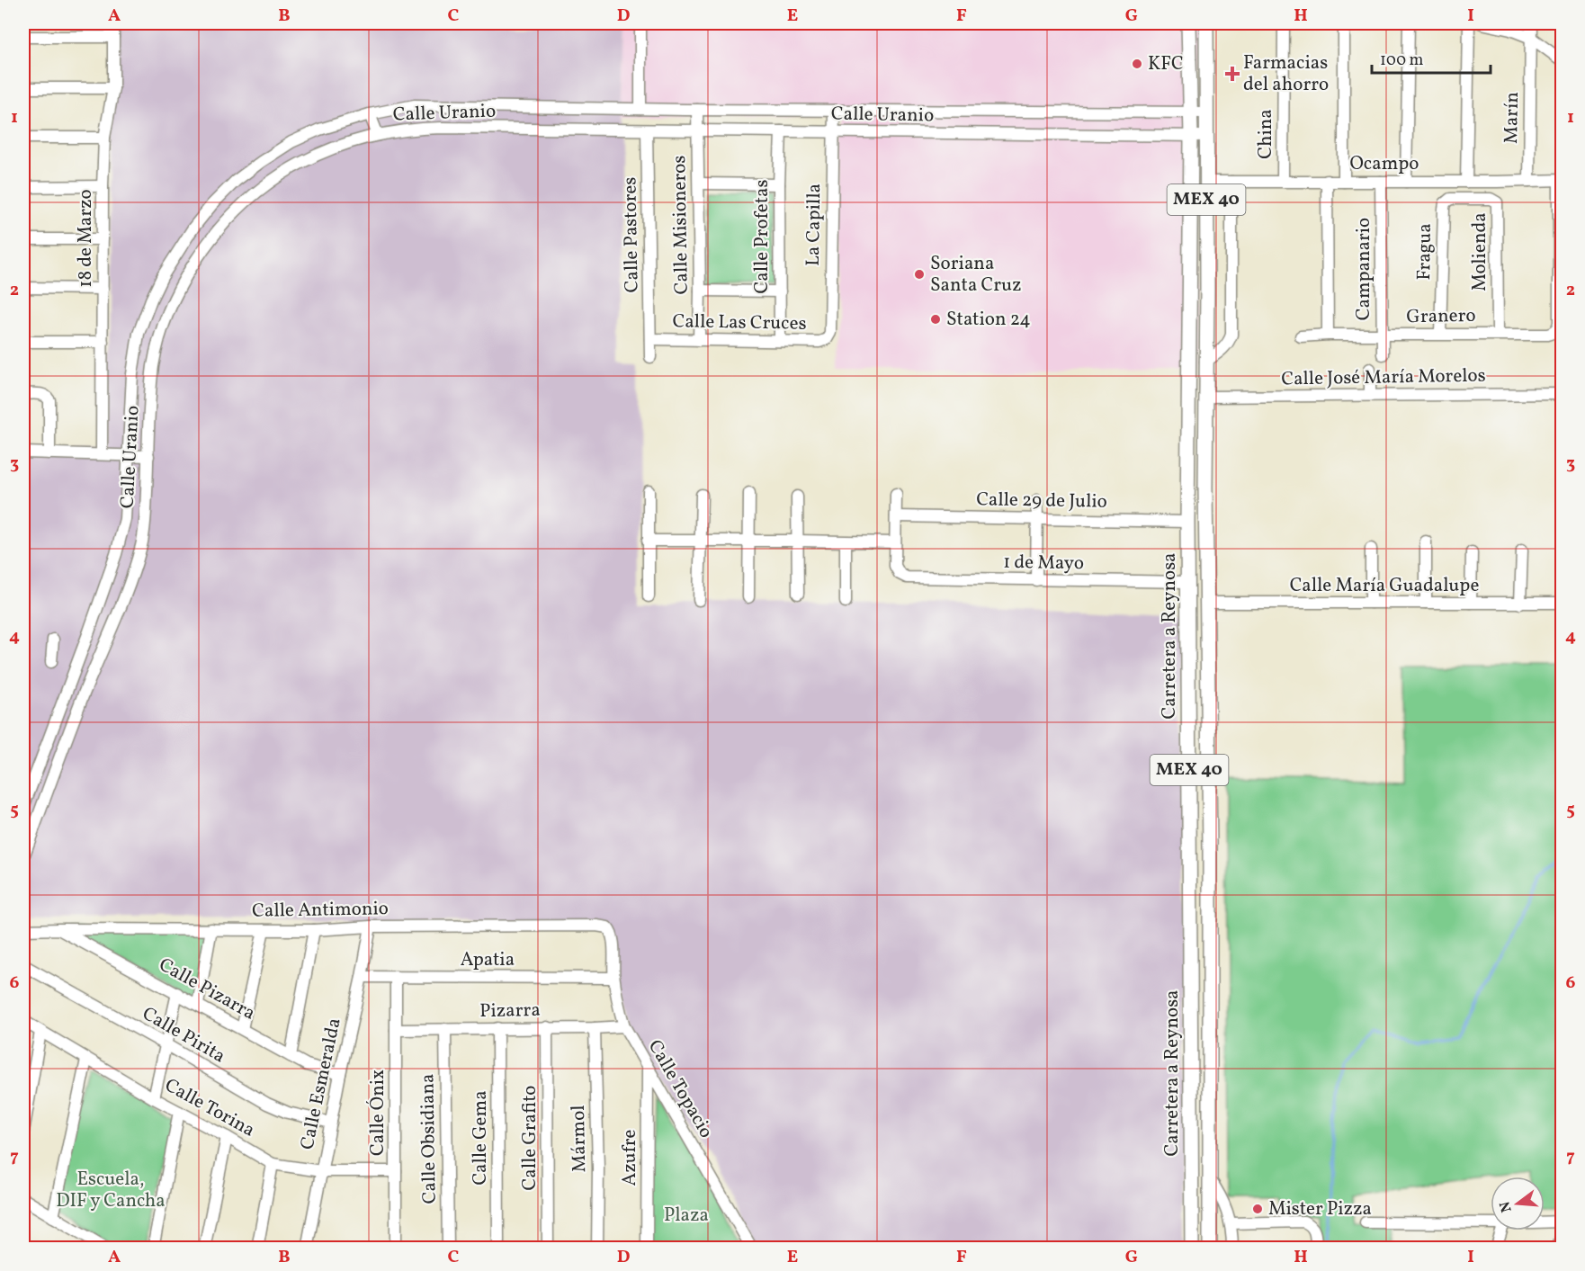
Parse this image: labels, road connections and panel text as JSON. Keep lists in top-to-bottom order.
{
  "streets": {
    "main road": ["MEX 40", "Carretera a Reynosa"],
    "street": [
      "Calle Uranio",
      "Marín",
      "China",
      "Ocampo",
      "Calle Misioneros",
      "La Capilla",
      "Calle Pastores",
      "Calle Profetas",
      "18 de Marzo",
      "Fragua",
      "Molienda",
      "Campanario",
      "Granero",
      "Calle Las Cruces",
      "Calle José María Morelos",
      "Calle 29 de Julio",
      "1 de Mayo",
      "Calle María Guadalupe",
      "Calle Antimonio",
      "Apatia",
      "Calle Pizarra",
      "Pizarra",
      "Calle Pirita",
      "Calle Esmeralda",
      "Calle Topacio",
      "Calle Torina",
      "Calle Ónix",
      "Calle Gema",
      "Calle Grafito",
      "Calle Obsidiana",
      "Mármol",
      "Azufre"
    ]
  },
  "crossings": [
    ["Calle Uranio", "Calle Misioneros"],
    ["Calle Uranio", "La Capilla"],
    ["Calle Uranio", "Calle Pastores"],
    ["Calle Uranio", "Calle Profetas"],
    ["Calle Uranio", "Carretera a Reynosa"],
    ["Marín", "Ocampo"],
    ["China", "Ocampo"],
    ["Ocampo", "Campanario"],
    ["Ocampo", "Carretera a Reynosa"],
    ["Calle Misioneros", "Calle Las Cruces"],
    ["La Capilla", "Calle Las Cruces"],
    ["Calle Pastores", "Calle Las Cruces"],
    ["Calle Profetas", "Calle Las Cruces"],
    ["Fragua", "Molienda"],
    ["Fragua", "Granero"],
    ["Molienda", "Granero"],
    ["Campanario", "Granero"],
    ["Calle José María Morelos", "Carretera a Reynosa"],
    ["Calle 29 de Julio", "Carretera a Reynosa"],
    ["1 de Mayo", "Carretera a Reynosa"],
    ["Calle María Guadalupe", "Carretera a Reynosa"],
    ["Calle Antimonio", "Calle Pizarra"],
    ["Calle Antimonio", "Calle Esmeralda"],
    ["Calle Antimonio", "Calle Topacio"],
    ["Apatia", "Calle Esmeralda"],
    ["Apatia", "Calle Topacio"],
    ["Apatia", "Calle Ónix"],
    ["Calle Pizarra", "Calle Esmeralda"],
    ["Pizarra", "Calle Topacio"],
    ["Pizarra", "Calle Ónix"],
    ["Pizarra", "Calle Gema"],
    ["Pizarra", "Calle Grafito"],
    ["Pizarra", "Calle Obsidiana"],
    ["Pizarra", "Mármol"],
    ["Calle Pirita", "Calle Esmeralda"],
    ["Calle Esmeralda", "Calle Torina"],
    ["Calle Topacio", "Azufre"],
    ["Calle Torina", "Calle Ónix"]
  ],
  "parks": ["Escuela, DIF y Cancha", "Plaza"],
  "places": {
    "other": [
      "KFC",
      "Soriana Santa Cruz",
      "Station 24",
      "Mister Pizza"
    ],
    "health": ["Farmacias del ahorro"]
  },
  "scale_bar": "100 m",
  "north": "left",
  "grid": {
    "columns": [
      "A",
      "B",
      "C",
      "D",
      "E",
      "F",
      "G",
      "H",
      "I"
    ],
    "rows": [
      "1",
      "2",
      "3",
      "4",
      "5",
      "6",
      "7"
    ]
  }
}
